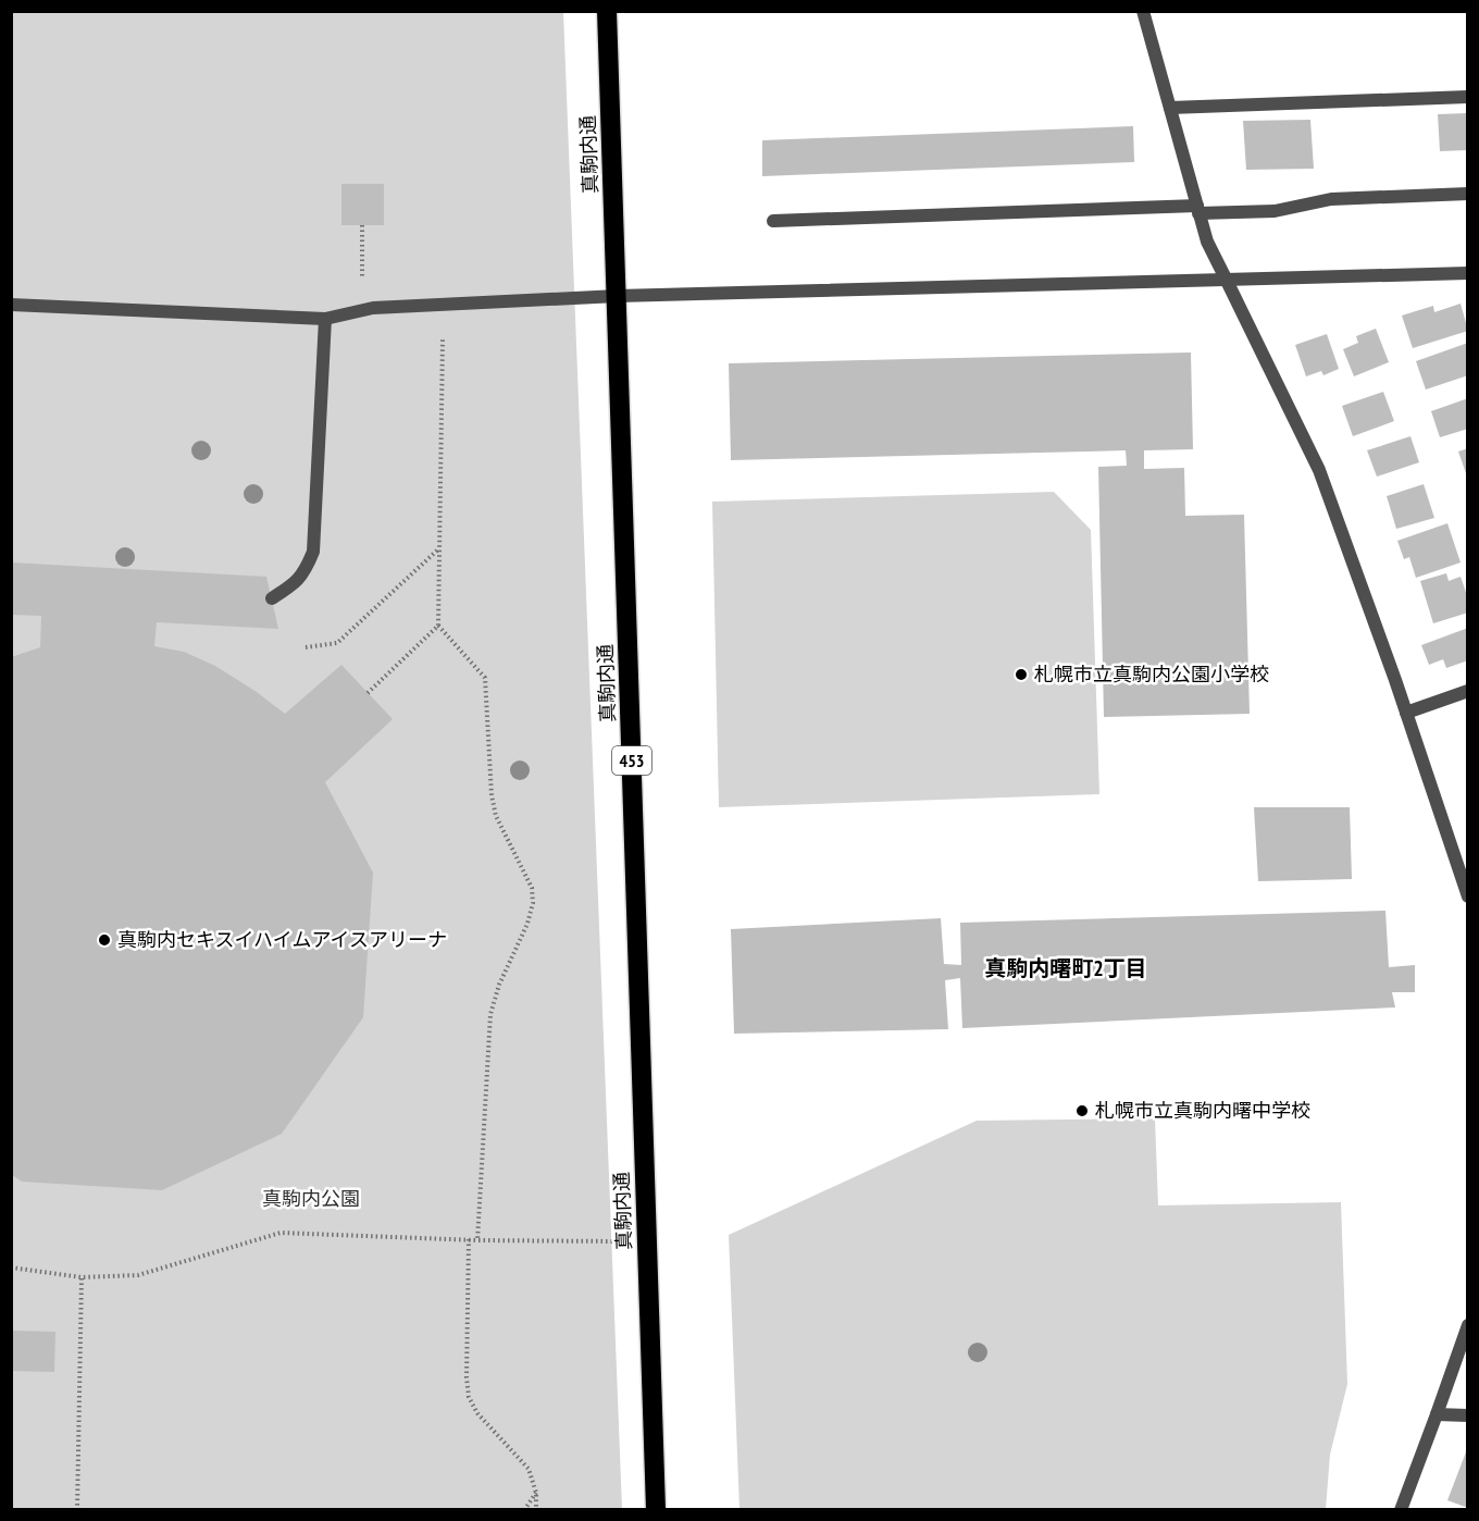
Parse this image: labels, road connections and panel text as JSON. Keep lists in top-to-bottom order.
{
  "streets": {
    "highway": ["真駒内通", "453"]
  },
  "districts": ["真駒内曙町2丁目"],
  "parks": ["真駒内公園"],
  "places": ["札幌市立真駒内公園小学校", "真駒内セキスイハイムアイスアリーナ", "札幌市立真駒内曙中学校"]
}
